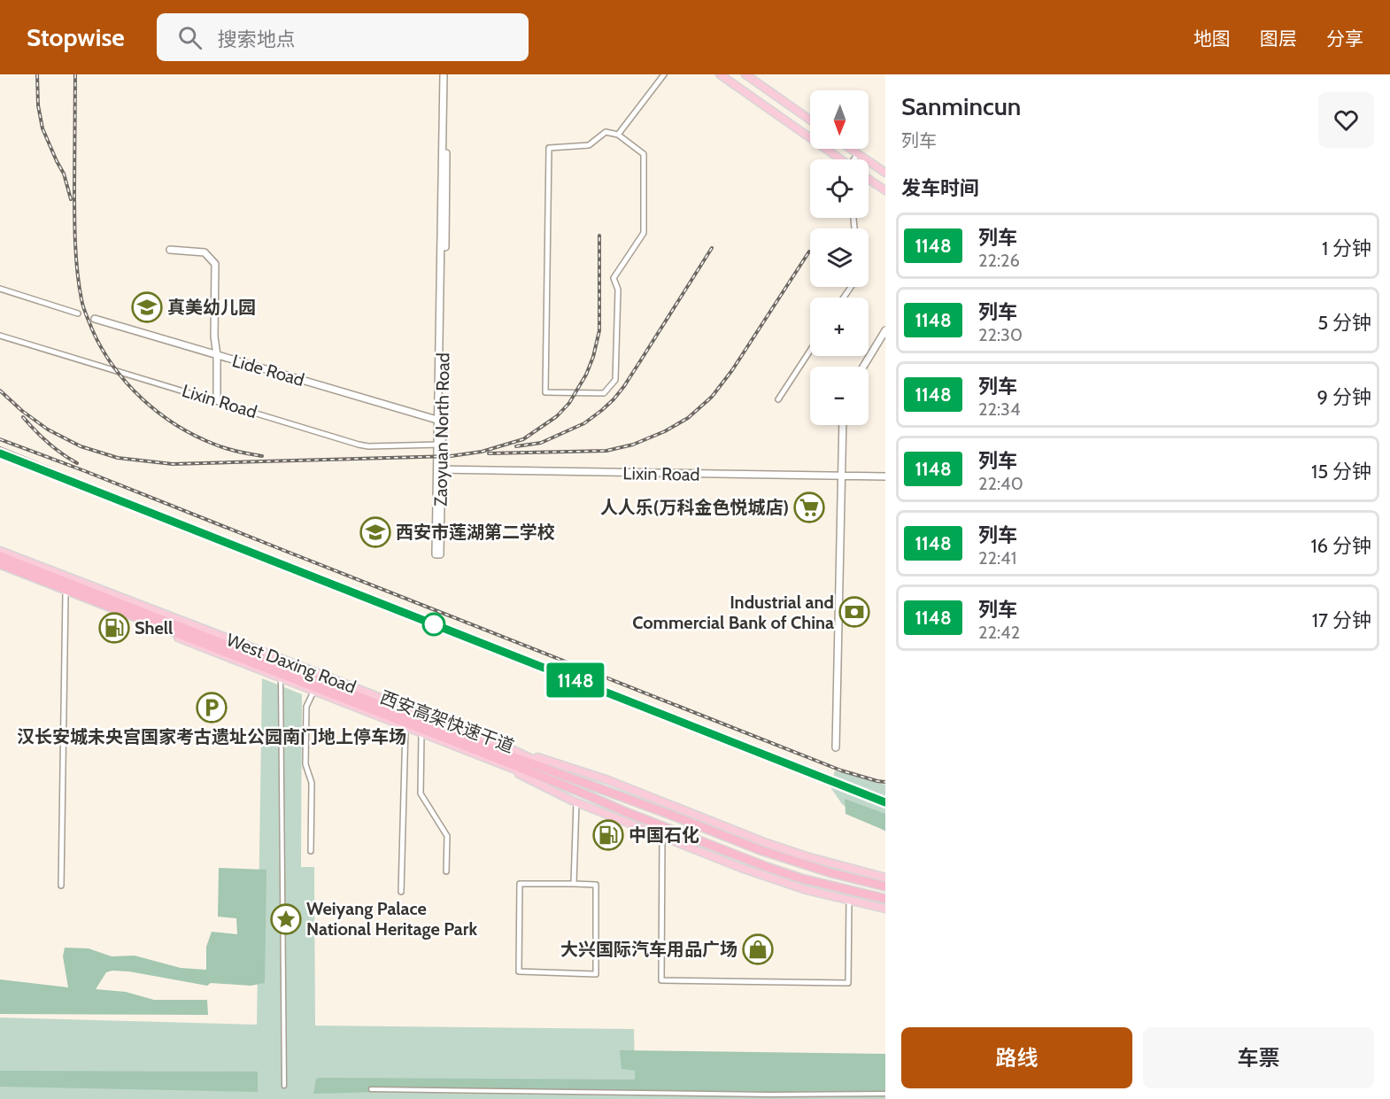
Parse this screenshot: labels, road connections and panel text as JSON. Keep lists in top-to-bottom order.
{
  "streets": {
    "highway": ["西安高架快速干道"],
    "main road": ["West Daxing Road"],
    "street": ["Lide Road", "Lixin Road", "Zaoyuan North Road"]
  },
  "crossings": [
    ["Lide Road", "Zaoyuan North Road"],
    ["Lixin Road", "Zaoyuan North Road"],
    ["West Daxing Road", "西安高架快速干道"]
  ],
  "places": {
    "school or university": ["真美幼儿园", "西安市莲湖第二学校"],
    "supermarket": ["人人乐(万科金色悦城店)"],
    "bank": ["Industrial and Commercial Bank of China"],
    "fuel station": ["Shell", "中国石化"],
    "parking": ["汉长安城未央宫国家考古遗址公园南门地上停车场"],
    "place": ["Weiyang Palace National Heritage Park"],
    "shop": ["大兴国际汽车用品广场"]
  },
  "north": "bottom",
  "page": {
    "header": "Stopwise",
    "search": "搜索地点",
    "nav": ["地图", "图层", "分享"],
    "on_map": "1148",
    "heading": [
      ["Sanmincun", "列车"],
      "发车时间"
    ],
    "map_buttons": ["+", "−"],
    "list": [
      {
        "mark": "1148",
        "name": "列车",
        "note": "22:26",
        "value": "1 分钟"
      },
      {
        "mark": "1148",
        "name": "列车",
        "note": "22:30",
        "value": "5 分钟"
      },
      {
        "mark": "1148",
        "name": "列车",
        "note": "22:34",
        "value": "9 分钟"
      },
      {
        "mark": "1148",
        "name": "列车",
        "note": "22:40",
        "value": "15 分钟"
      },
      {
        "mark": "1148",
        "name": "列车",
        "note": "22:41",
        "value": "16 分钟"
      },
      {
        "mark": "1148",
        "name": "列车",
        "note": "22:42",
        "value": "17 分钟"
      }
    ],
    "buttons": ["路线", "车票"]
  }
}
